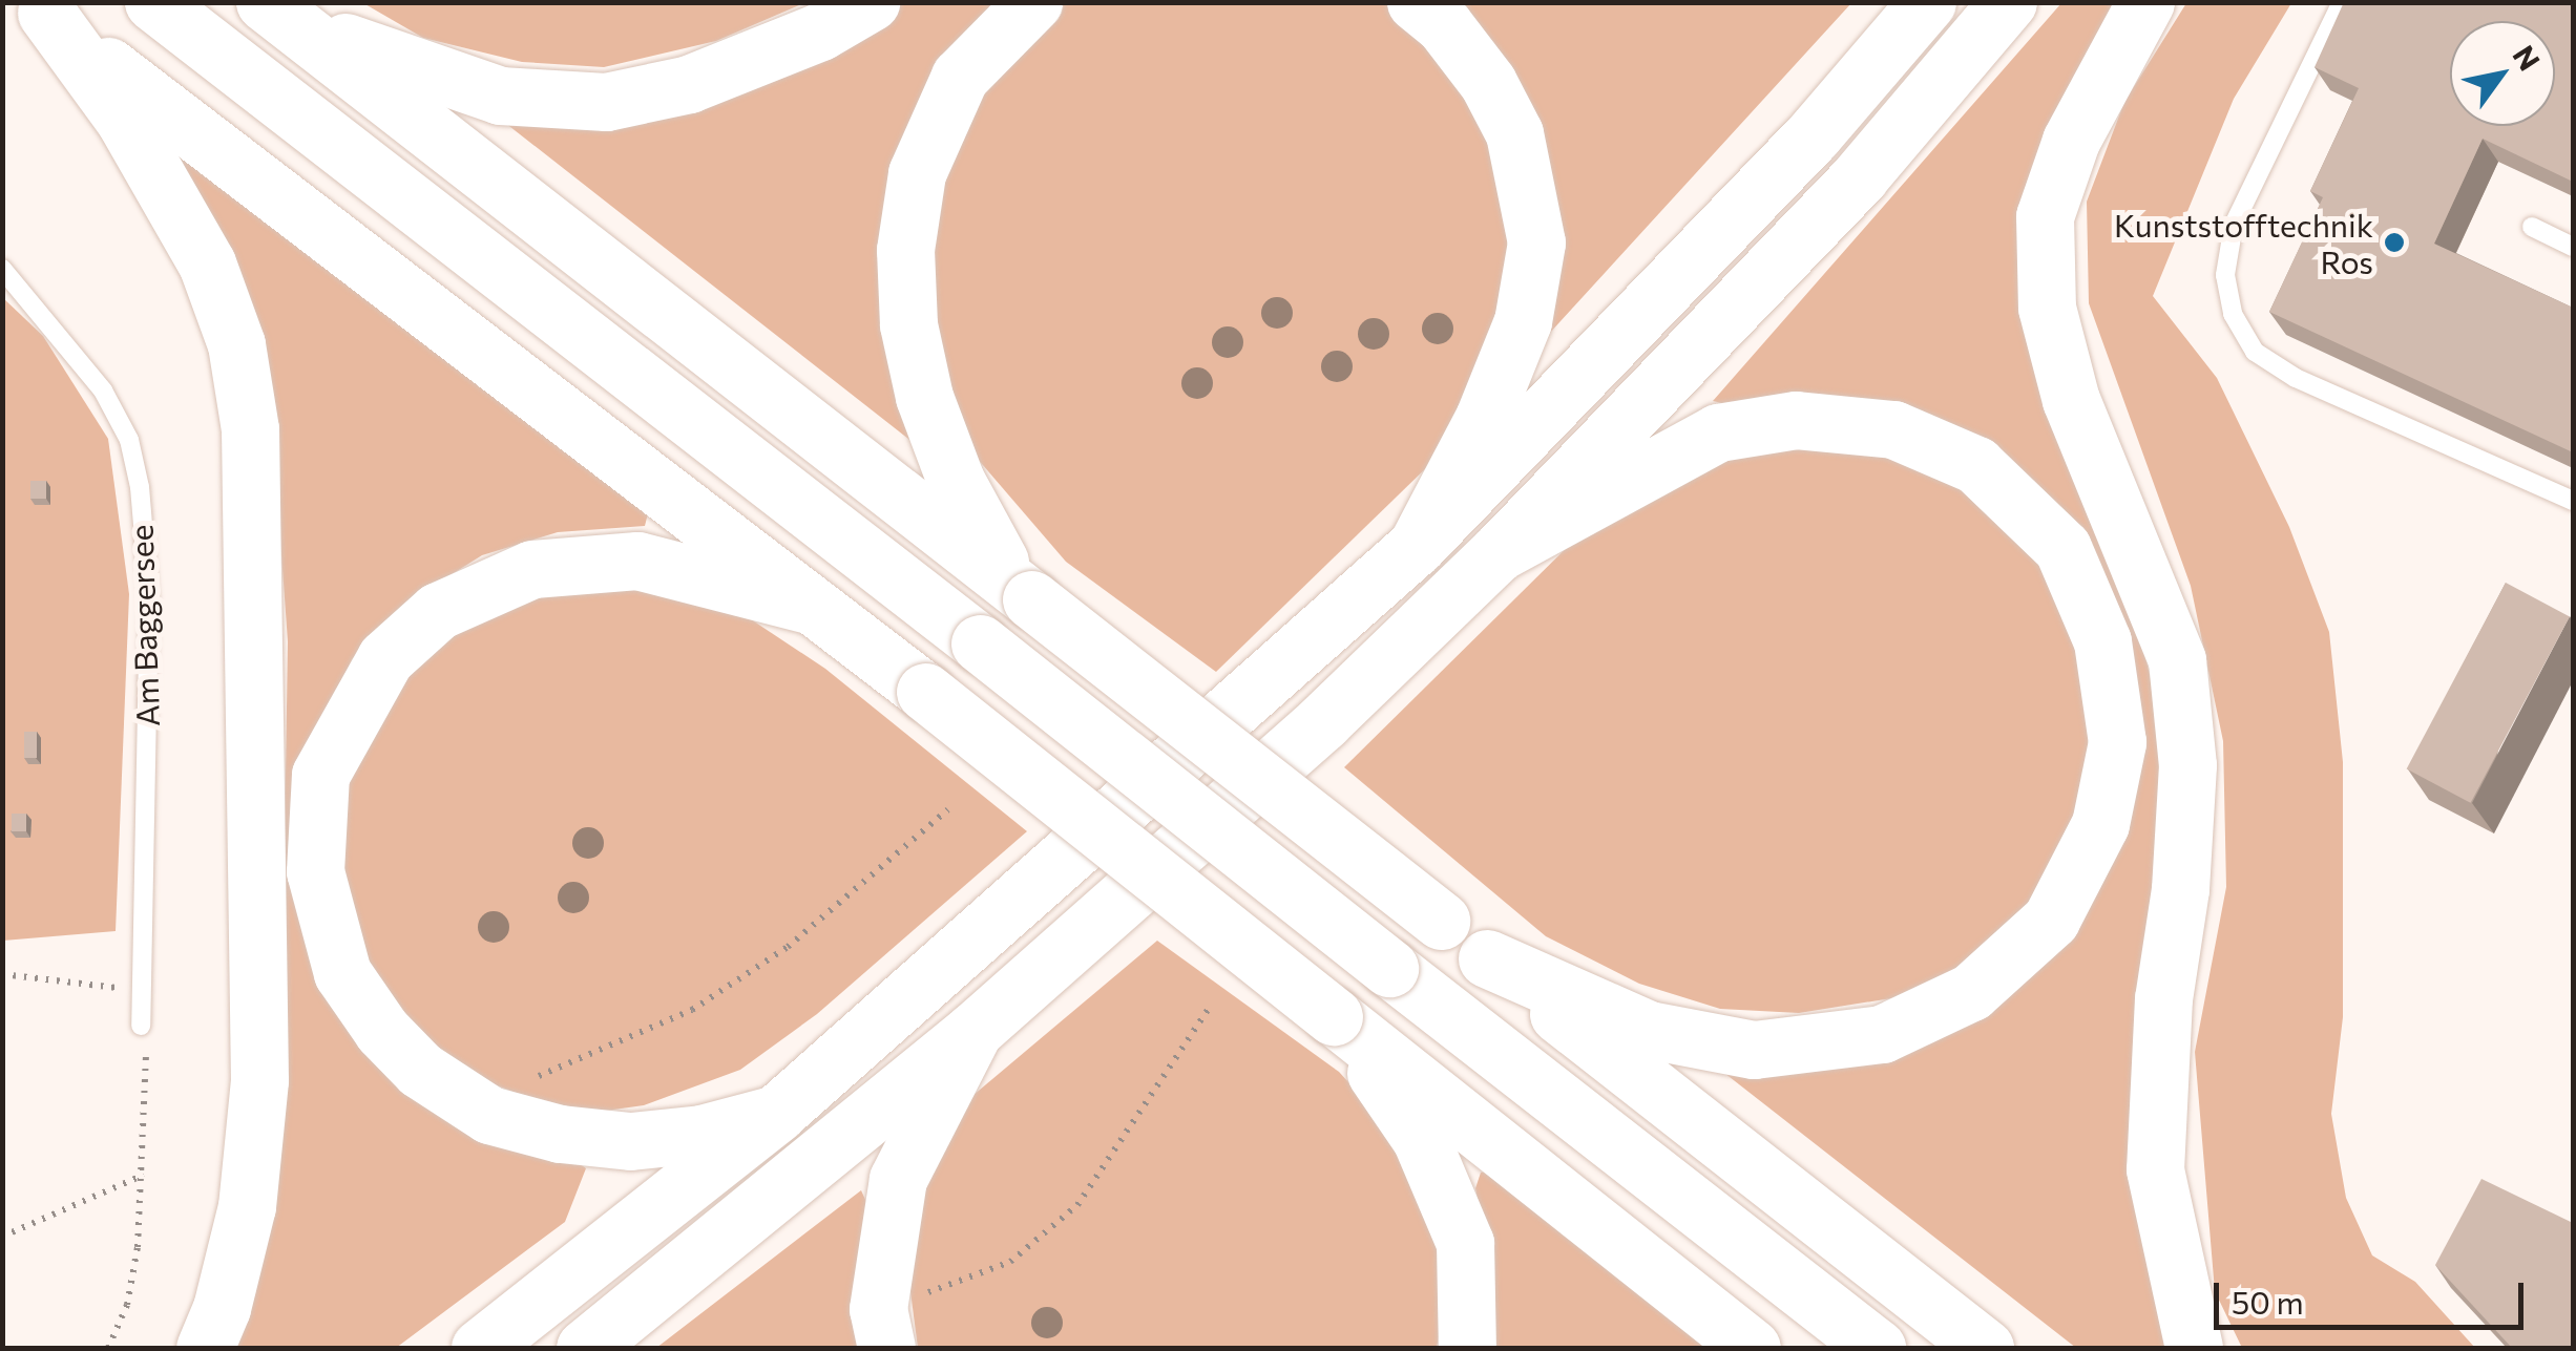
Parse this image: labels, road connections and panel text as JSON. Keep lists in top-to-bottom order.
{
  "streets": {
    "lane": ["Am Baggersee"]
  },
  "places": ["Kunststofftechnik Ros"],
  "scale_bar": "50 m",
  "north": "top right"
}
